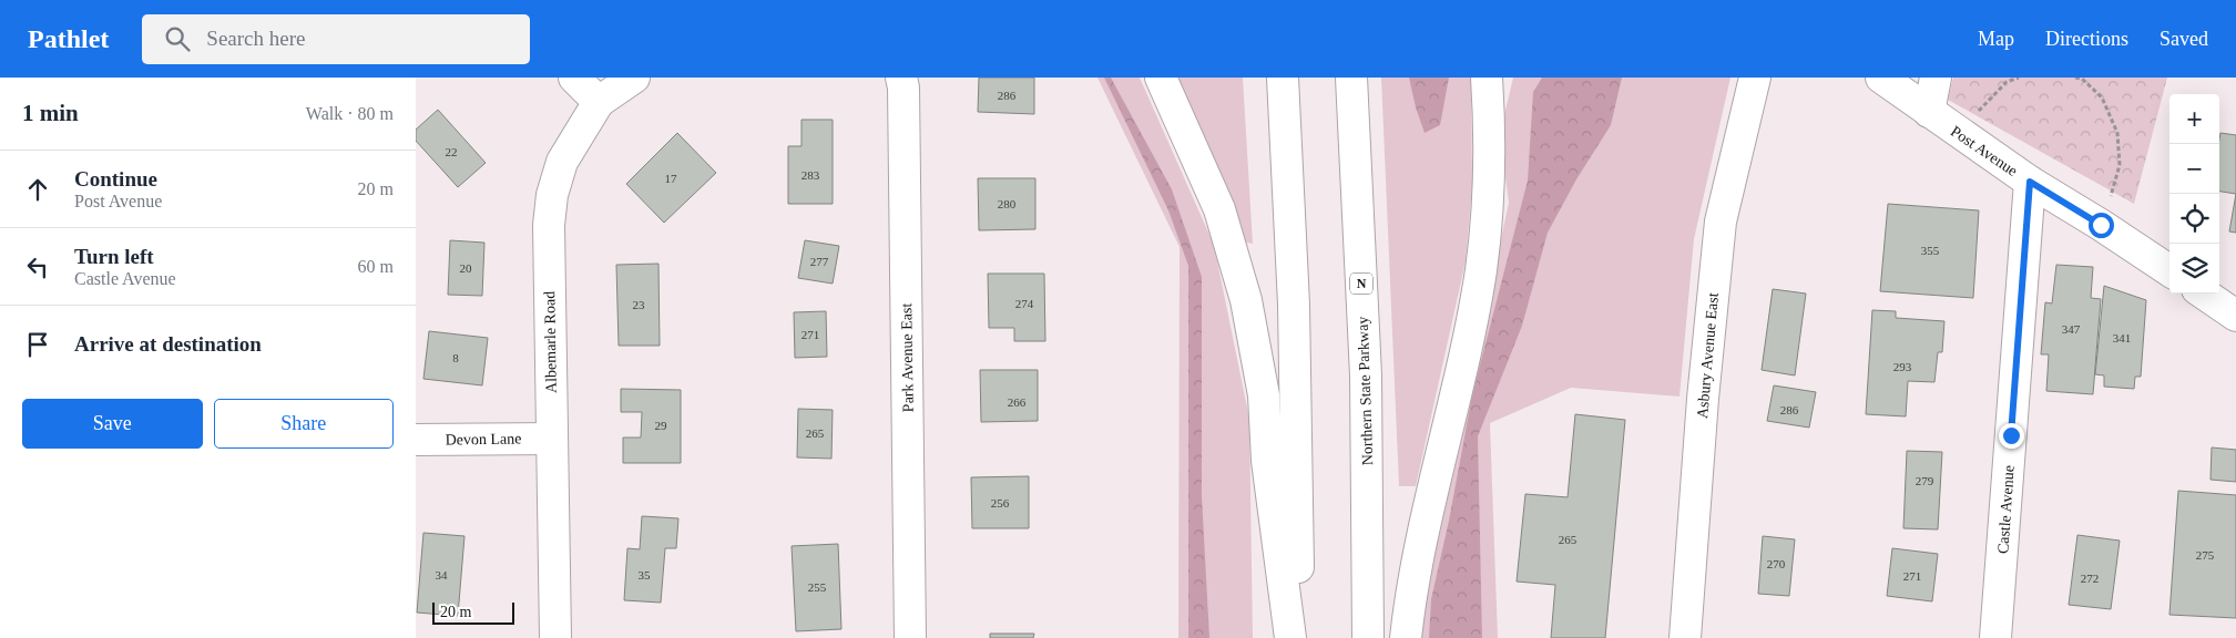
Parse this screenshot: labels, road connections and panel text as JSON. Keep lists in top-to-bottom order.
{
  "streets": {
    "main road": [
      "Post Avenue",
      "N",
      "Albemarle Road",
      "Asbury Avenue East",
      "Park Avenue East",
      "Northern State Parkway",
      "Devon Lane",
      "Castle Avenue"
    ]
  },
  "crossings": [
    ["Post Avenue", "Castle Avenue"],
    ["Albemarle Road", "Devon Lane"]
  ],
  "house_numbers": [
    "286",
    "22",
    "283",
    "17",
    "280",
    "355",
    "277",
    "20",
    "274",
    "23",
    "347",
    "271",
    "341",
    "8",
    "293",
    "266",
    "286",
    "29",
    "265",
    "279",
    "256",
    "265",
    "275",
    "270",
    "34",
    "35",
    "271",
    "272",
    "255"
  ],
  "scale_bar": "20 m",
  "page": {
    "header": "Pathlet",
    "search": "Search here",
    "nav": ["Map", "Directions", "Saved"],
    "heading": ["1 min", "Walk · 80 m"],
    "map_buttons": ["+", "−"],
    "list": [
      ["Continue", "Post Avenue", "20 m"],
      ["Turn left", "Castle Avenue", "60 m"],
      "Arrive at destination"
    ],
    "buttons": ["Save", "Share"],
    "scale": "20 m"
  }
}
